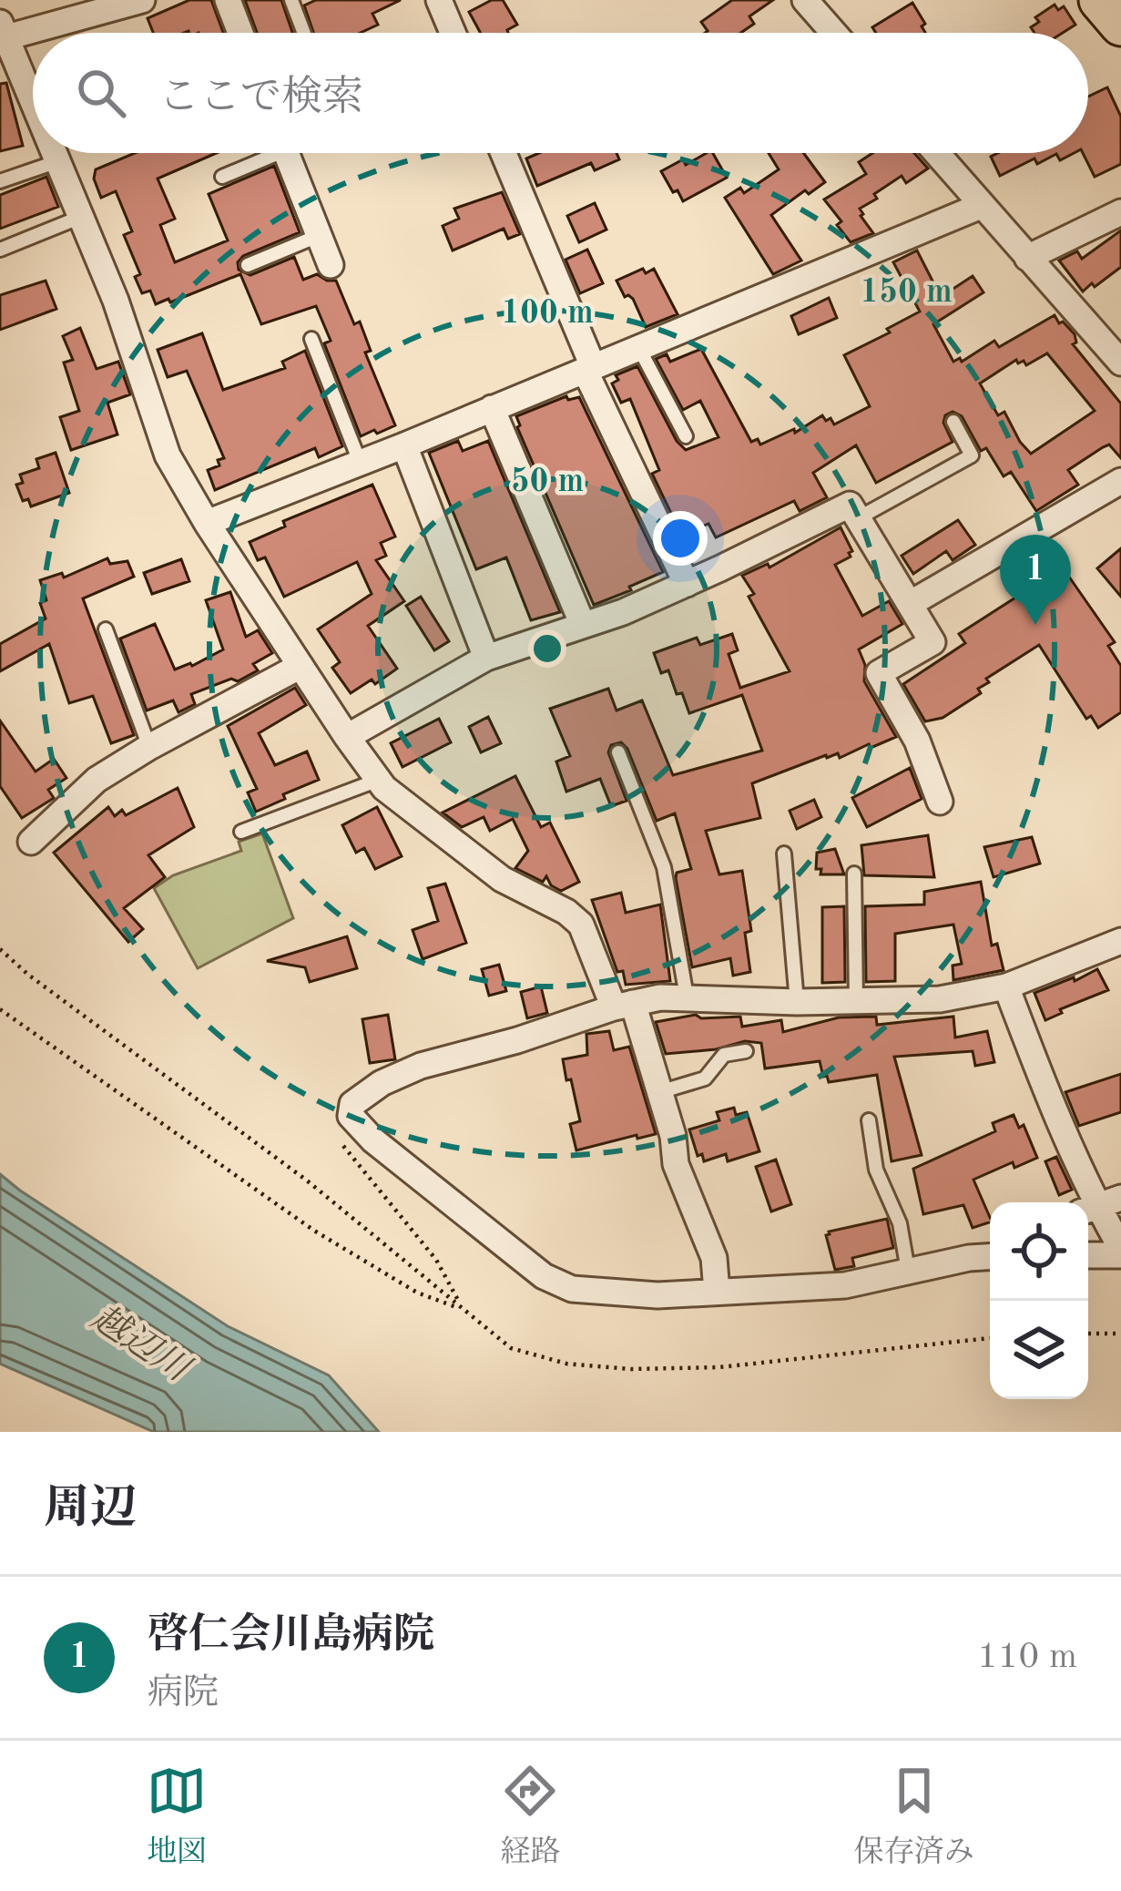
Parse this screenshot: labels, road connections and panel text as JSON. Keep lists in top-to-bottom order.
{
  "water": ["越辺川"],
  "page": {
    "search": "ここで検索",
    "pins": "1",
    "heading": "周辺",
    "list": [
      {
        "mark": "1",
        "name": "啓仁会川島病院",
        "note": "病院",
        "value": "110 m"
      }
    ],
    "nav": ["地図", "経路", "保存済み"]
  },
  "rings": ["150 m", "100 m", "50 m"]
}
